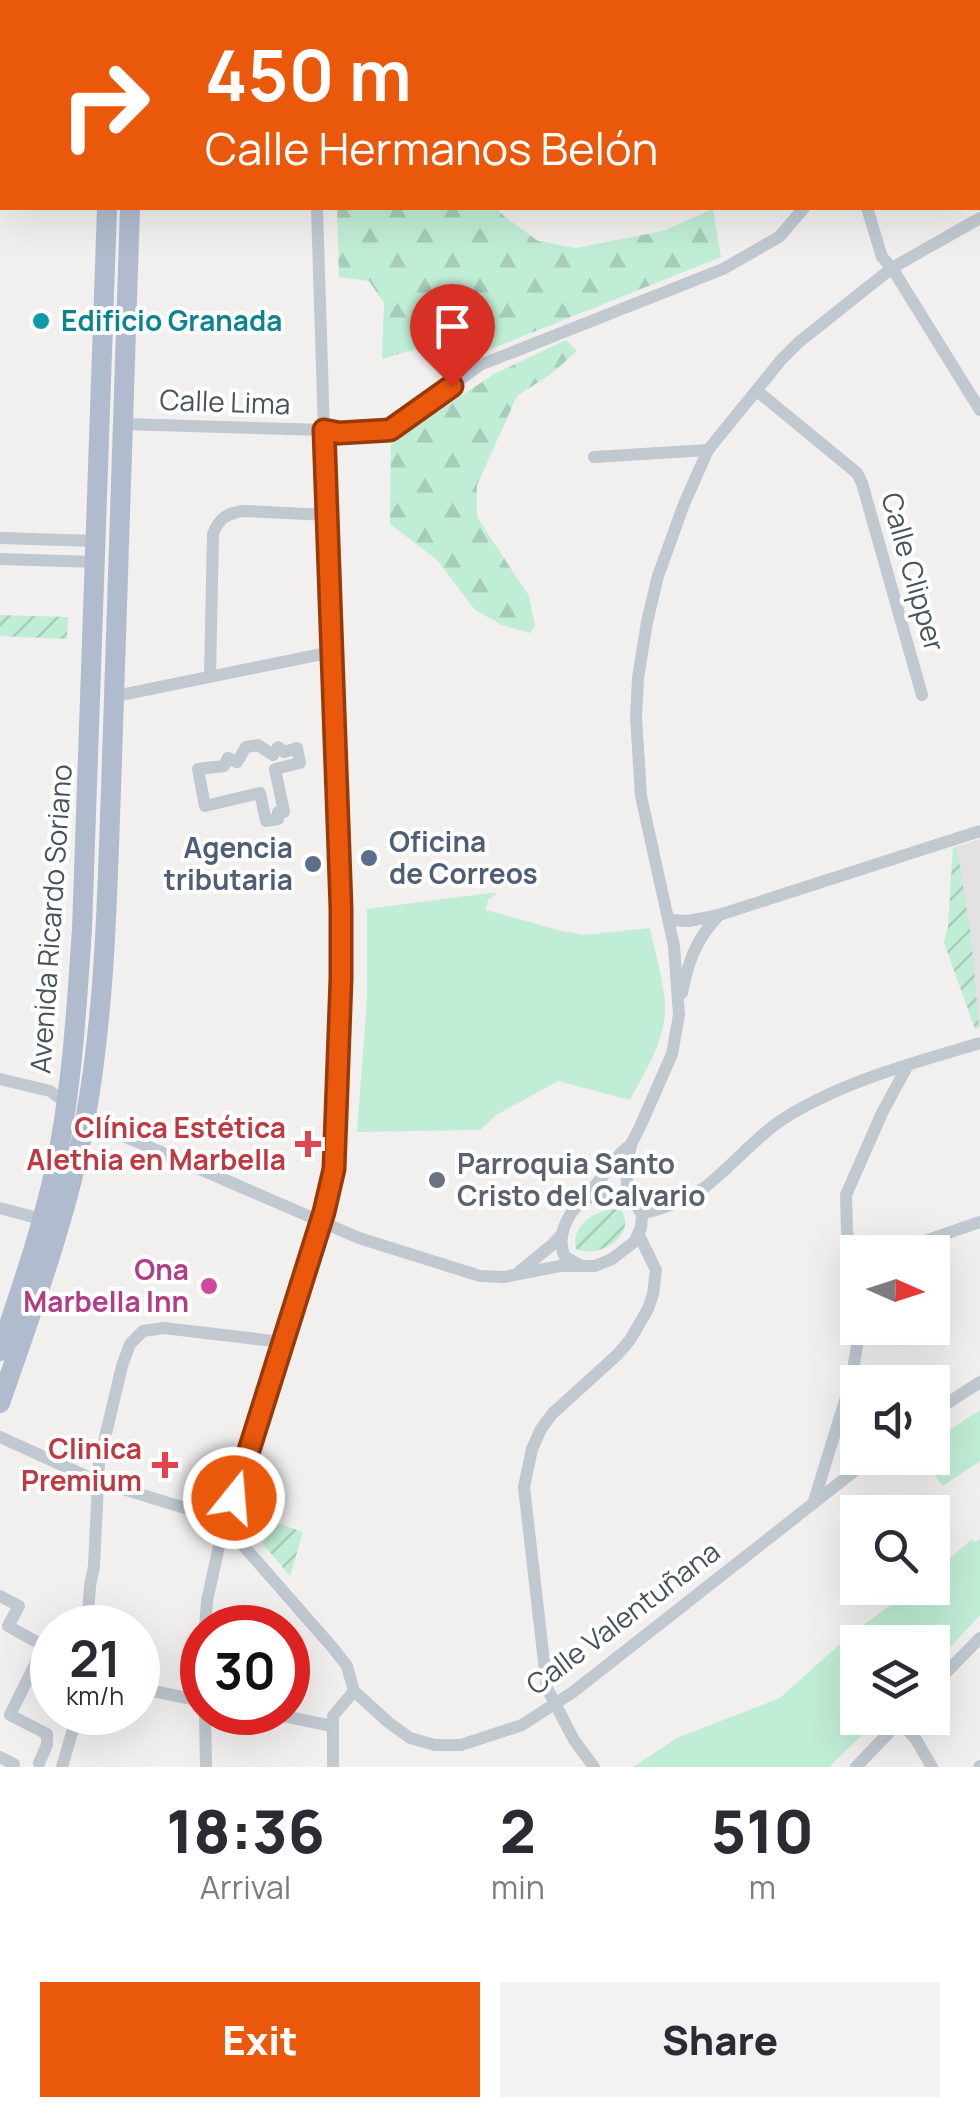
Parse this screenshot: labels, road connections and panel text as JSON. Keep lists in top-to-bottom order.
{
  "streets": {
    "main road": ["Avenida Ricardo Soriano"],
    "street": ["Calle Lima", "Calle Clipper", "Calle Valentuñana"]
  },
  "crossings": [
    ["Calle Lima", "Avenida Ricardo Soriano"]
  ],
  "places": {
    "other": [
      "Edificio Granada",
      "Oficina de Correos",
      "Agencia tributaria",
      "Parroquia Santo Cristo del Calvario",
      "Ona Marbella Inn"
    ],
    "health": ["Clínica Estética Alethia en Marbella", "Clinica Premium"]
  },
  "north": "right",
  "page": {
    "turn": ["450 m", "Calle Hermanos Belón"],
    "speed": "21 km/h",
    "limit": "30",
    "eta": [
      "18:36",
      "Arrival",
      "2",
      "min",
      "510",
      "m"
    ],
    "buttons": ["Exit", "Share"]
  }
}
